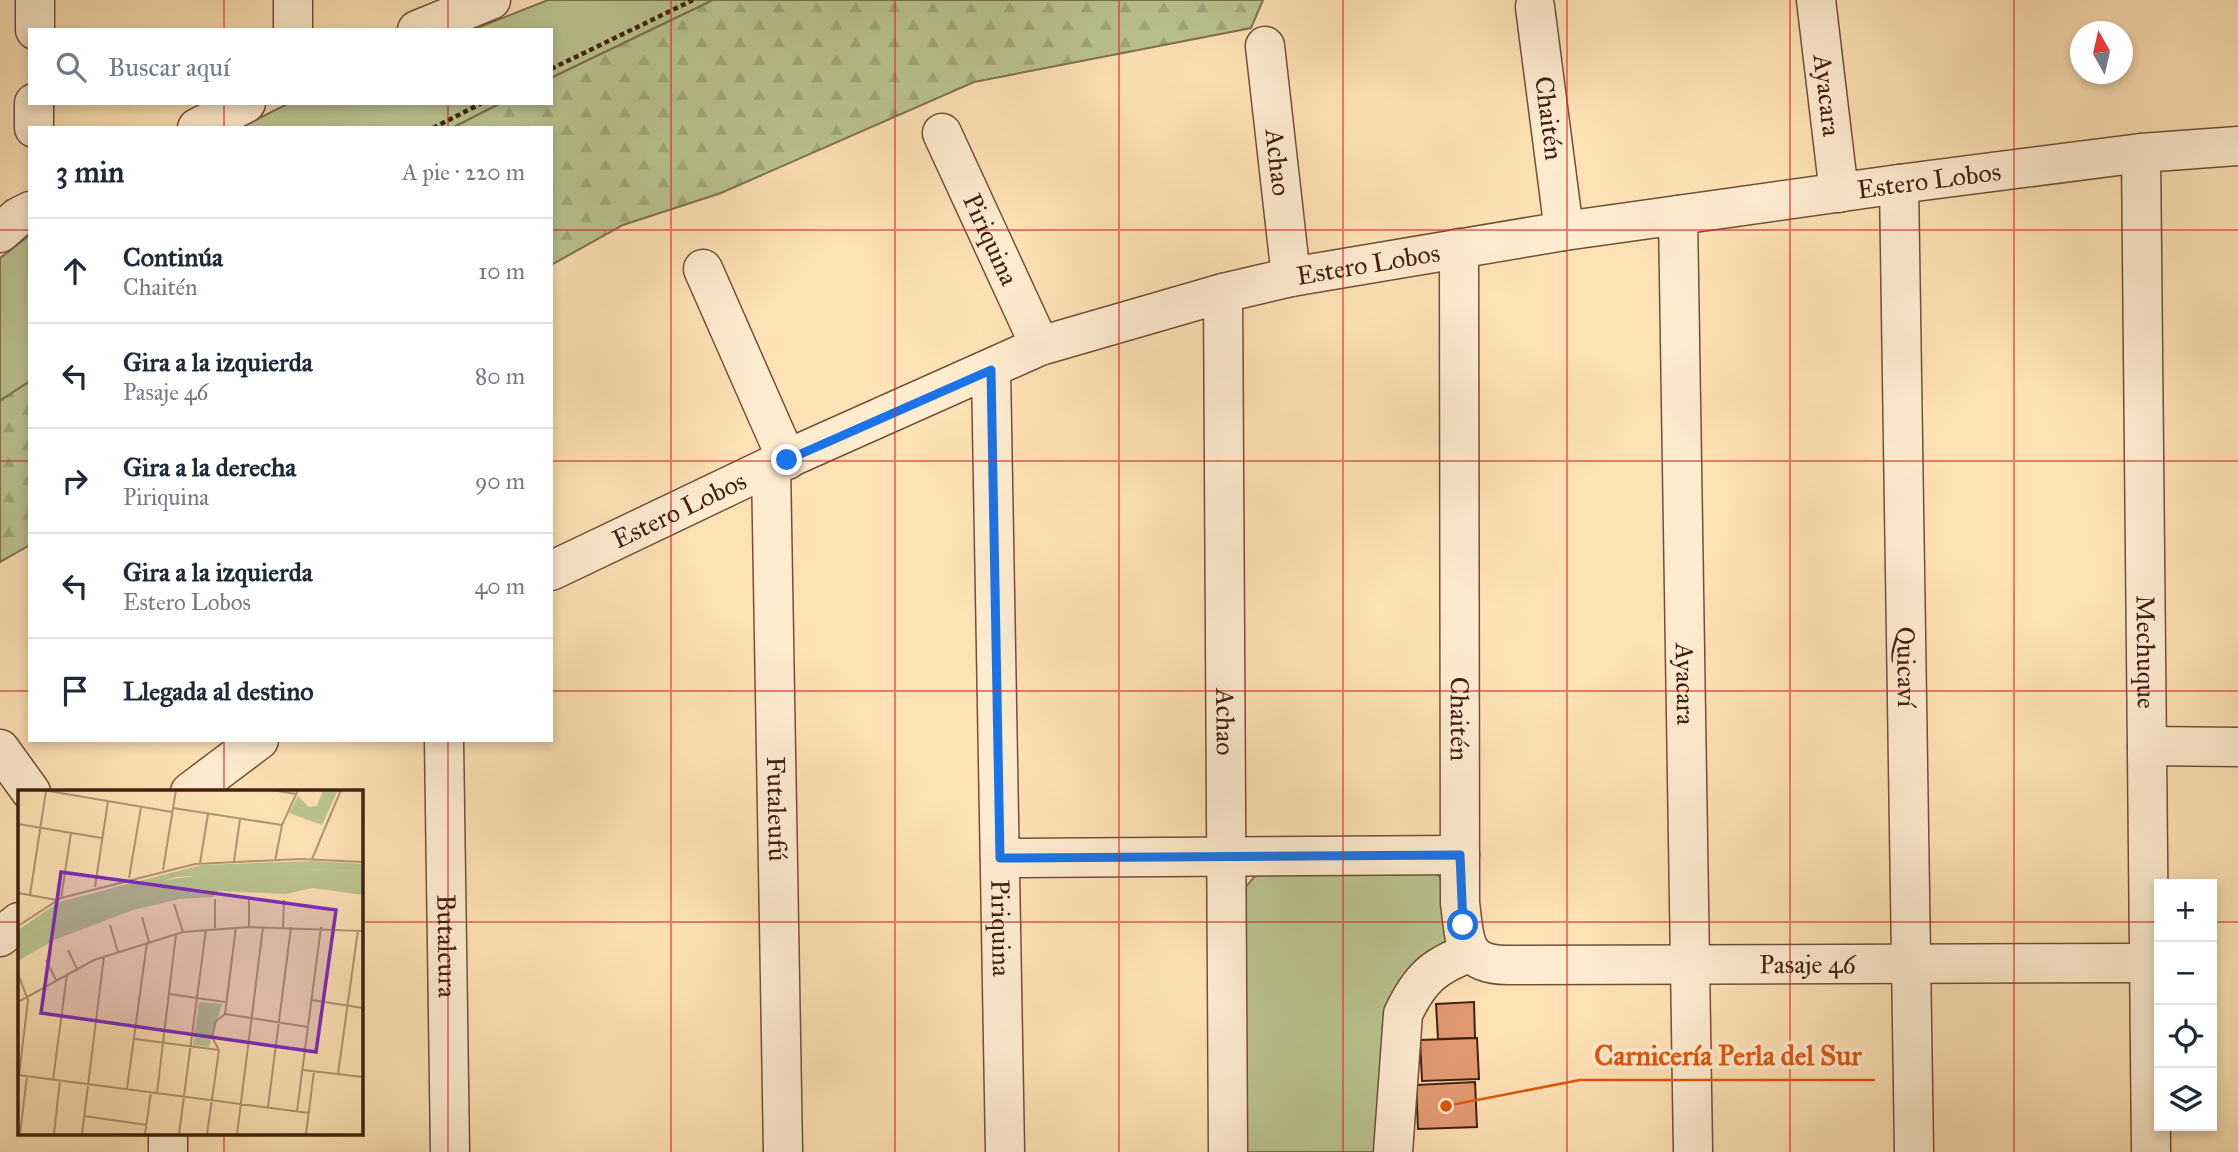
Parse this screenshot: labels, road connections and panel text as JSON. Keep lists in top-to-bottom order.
{
  "streets": {
    "street": [
      "Ayacara",
      "Chaitén",
      "Achao",
      "Estero Lobos",
      "Piriquina",
      "Mechuque",
      "Quicaví",
      "Futaleufú",
      "Butalcura",
      "Pasaje 46"
    ]
  },
  "crossings": [
    ["Ayacara", "Estero Lobos"],
    ["Ayacara", "Pasaje 46"],
    ["Chaitén", "Estero Lobos"],
    ["Chaitén", "Pasaje 46"],
    ["Achao", "Estero Lobos"],
    ["Estero Lobos", "Piriquina"],
    ["Estero Lobos", "Mechuque"],
    ["Estero Lobos", "Quicaví"],
    ["Estero Lobos", "Futaleufú"],
    ["Mechuque", "Pasaje 46"],
    ["Quicaví", "Pasaje 46"]
  ],
  "places": ["Carnicería Perla del Sur"],
  "north": "top",
  "page": {
    "search": "Buscar aquí",
    "heading": ["3 min", "A pie · 220 m"],
    "list": [
      ["Continúa", "Chaitén", "10 m"],
      ["Gira a la izquierda", "Pasaje 46", "80 m"],
      ["Gira a la derecha", "Piriquina", "90 m"],
      ["Gira a la izquierda", "Estero Lobos", "40 m"],
      "Llegada al destino"
    ],
    "map_buttons": ["+", "−"]
  }
}
